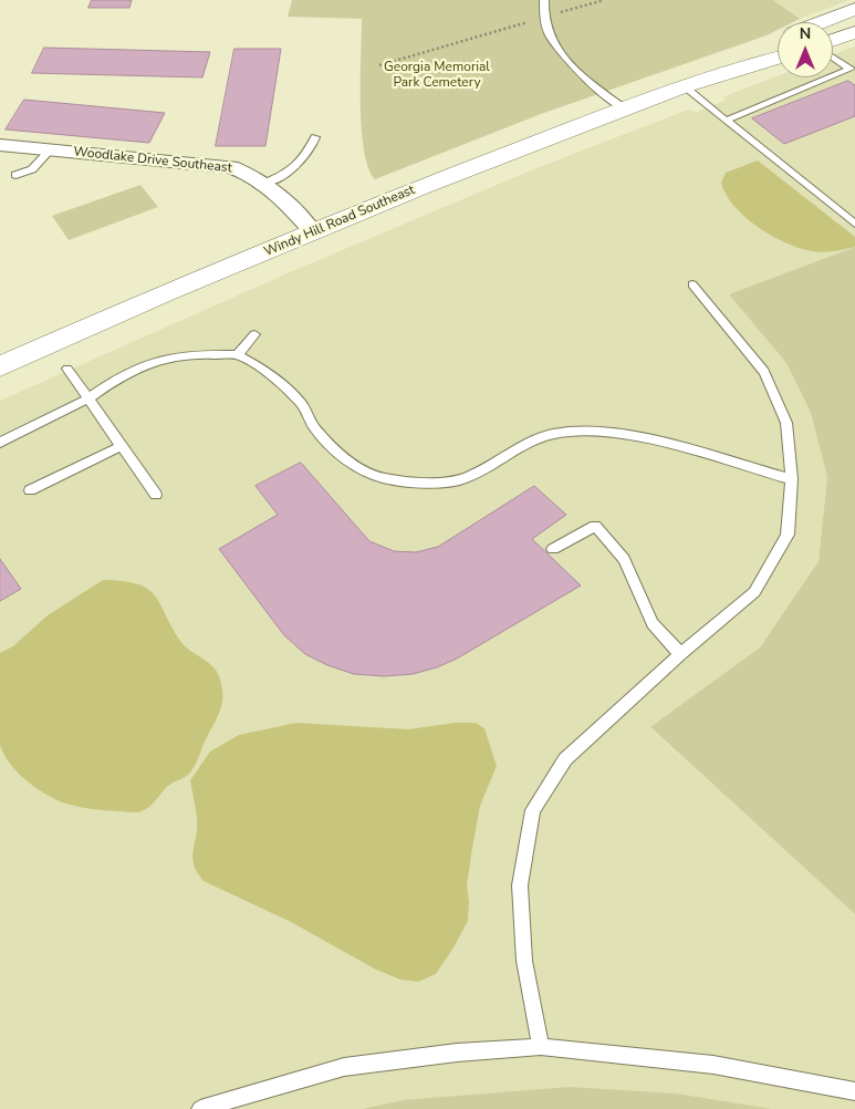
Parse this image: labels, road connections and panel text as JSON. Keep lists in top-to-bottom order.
{
  "streets": {
    "main road": ["Windy Hill Road Southeast"],
    "street": ["Woodlake Drive Southeast"]
  },
  "crossings": [
    ["Woodlake Drive Southeast", "Windy Hill Road Southeast"]
  ],
  "parks": ["Georgia Memorial Park Cemetery"],
  "north": "top"
}
